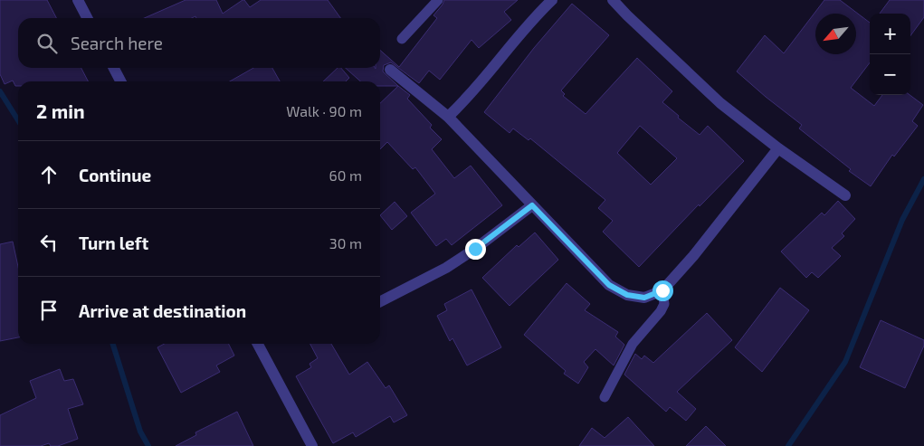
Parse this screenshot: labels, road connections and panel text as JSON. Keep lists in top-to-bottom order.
{
  "north": "bottom left",
  "page": {
    "map_buttons": ["+", "−"],
    "search": "Search here",
    "heading": ["2 min", "Walk · 90 m"],
    "list": [
      ["Continue", "60 m"],
      ["Turn left", "30 m"],
      "Arrive at destination"
    ]
  }
}
